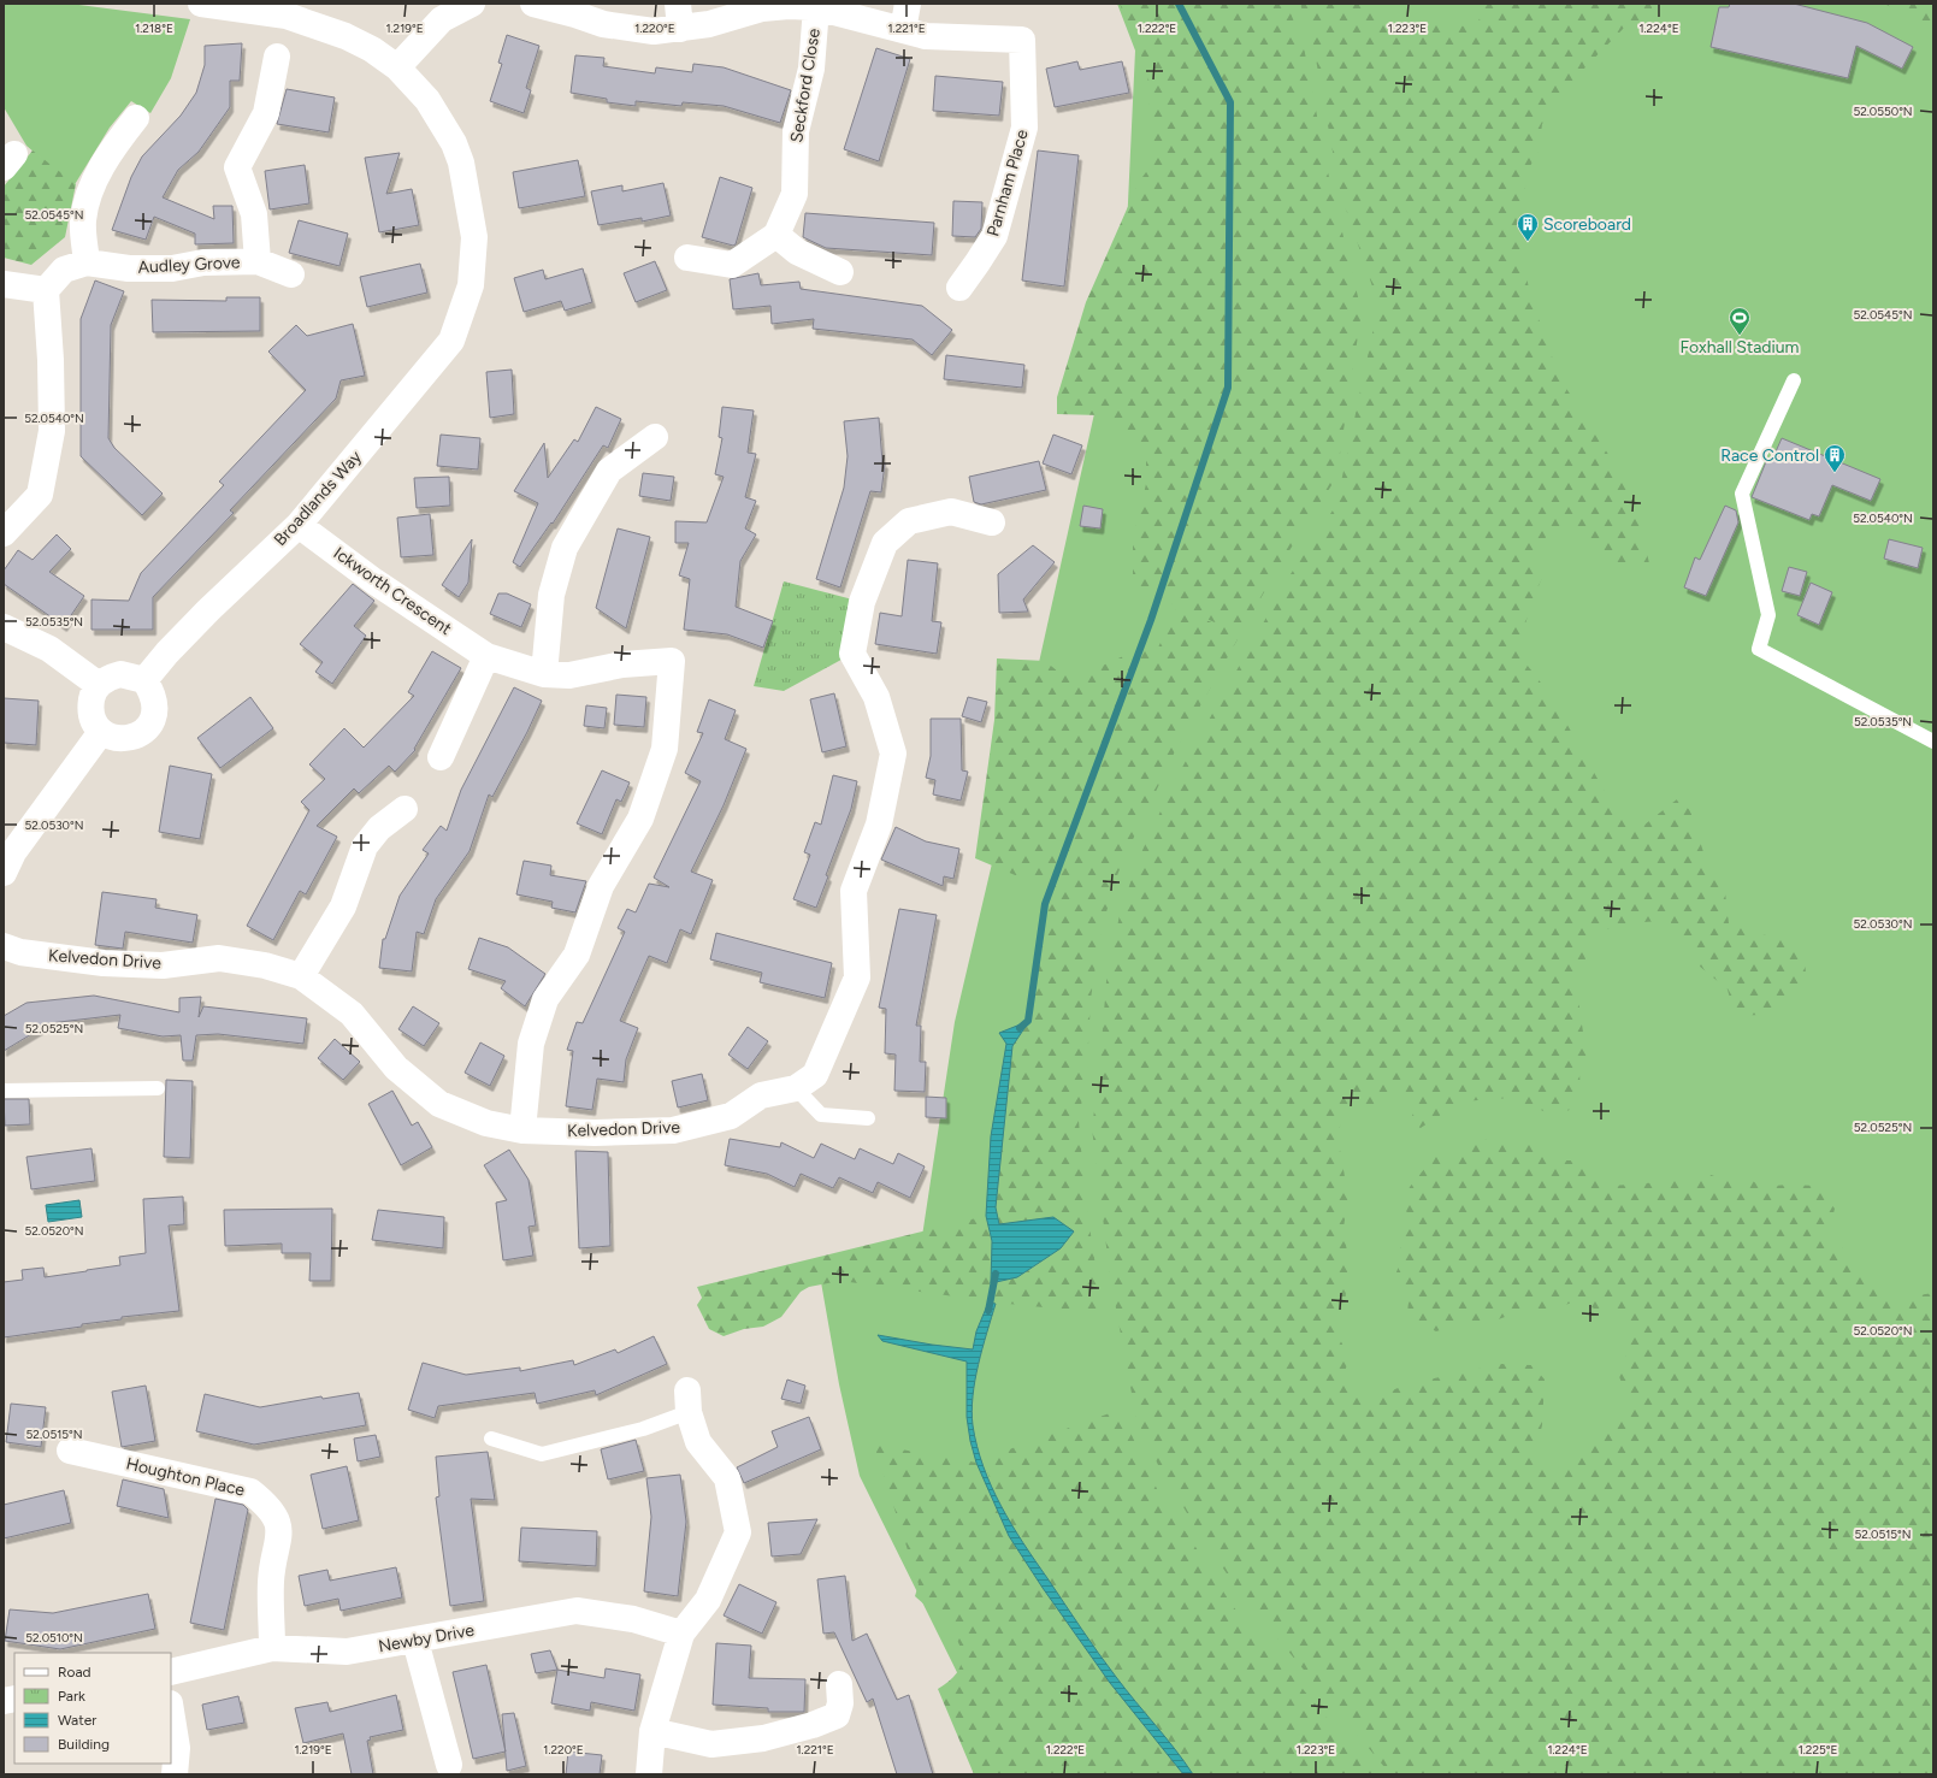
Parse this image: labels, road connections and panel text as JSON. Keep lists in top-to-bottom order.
{
  "streets": {
    "street": [
      "Seckford Close",
      "Parnham Place",
      "Audley Grove",
      "Broadlands Way",
      "Ickworth Crescent",
      "Kelvedon Drive",
      "Houghton Place",
      "Newby Drive"
    ]
  },
  "crossings": [
    ["Broadlands Way", "Ickworth Crescent"],
    ["Ickworth Crescent", "Kelvedon Drive"],
    ["Houghton Place", "Newby Drive"]
  ],
  "places": {
    "building": ["Scoreboard", "Race Control"],
    "sports": ["Foxhall Stadium"]
  },
  "legend": [
    "Road",
    "Park",
    "Water",
    "Building"
  ],
  "coordinates": [
    "1.218°E",
    "1.219°E",
    "1.220°E",
    "1.221°E",
    "1.222°E",
    "1.223°E",
    "1.224°E",
    "52.0550°N",
    "52.0545°N",
    "52.0540°N",
    "52.0535°N",
    "52.0530°N",
    "52.0525°N",
    "52.0520°N",
    "52.0515°N",
    "52.0510°N",
    "1.225°E"
  ]
}
